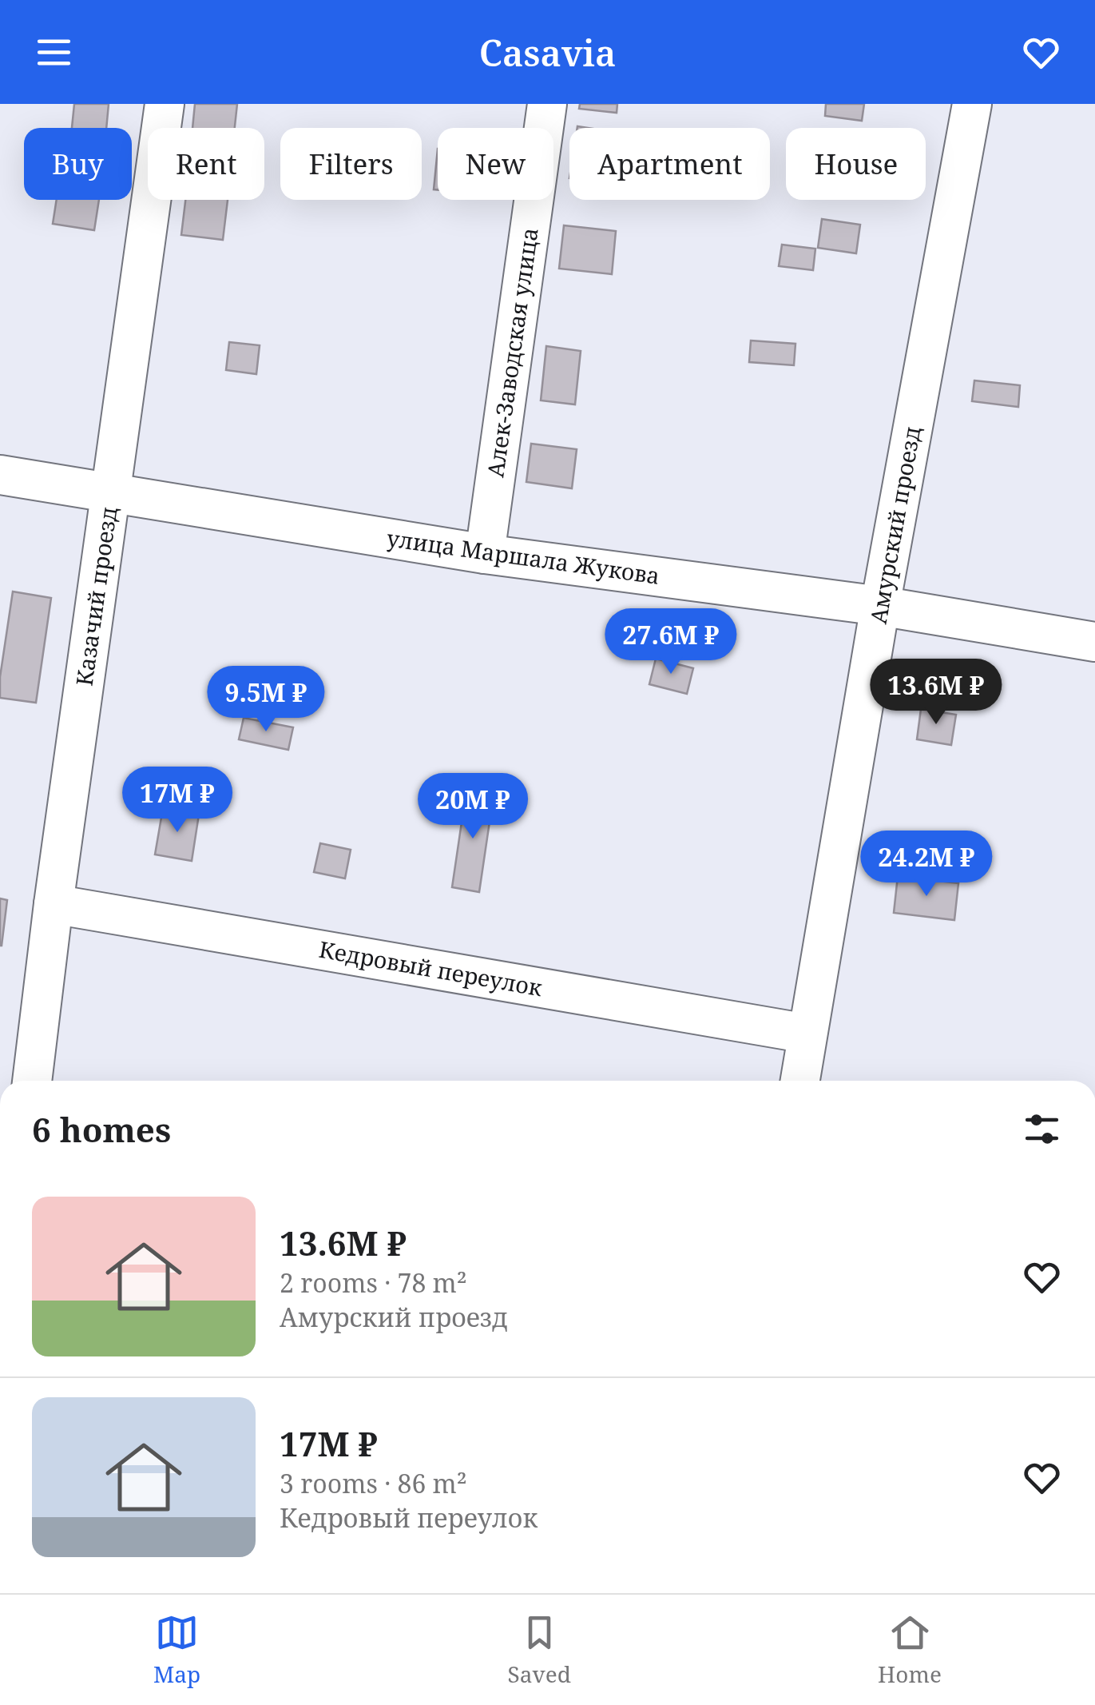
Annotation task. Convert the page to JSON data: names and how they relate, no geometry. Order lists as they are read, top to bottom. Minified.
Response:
{"streets":{"street":["Алек-Заводская улица","Амурский проезд","улица Маршала Жукова","Казачий проезд","Кедровый переулок"]},"crossings":[["Алек-Заводская улица","улица Маршала Жукова"],["Амурский проезд","улица Маршала Жукова"],["Амурский проезд","Кедровый переулок"],["улица Маршала Жукова","Казачий проезд"],["Казачий проезд","Кедровый переулок"]],"page":{"header":"Casavia","chip":["Buy","Rent","Filters","New","Apartment","House"],"price":["27.6M ₽","13.6M ₽","9.5M ₽","17M ₽","20M ₽","24.2M ₽"],"heading":"6 homes","list":[{"name":"13.6M ₽","note":"2 rooms · 78 m² · Амурский проезд"},{"name":"17M ₽","note":"3 rooms · 86 m² · Кедровый переулок"}],"tabs":["Map","Saved","Home"]}}
